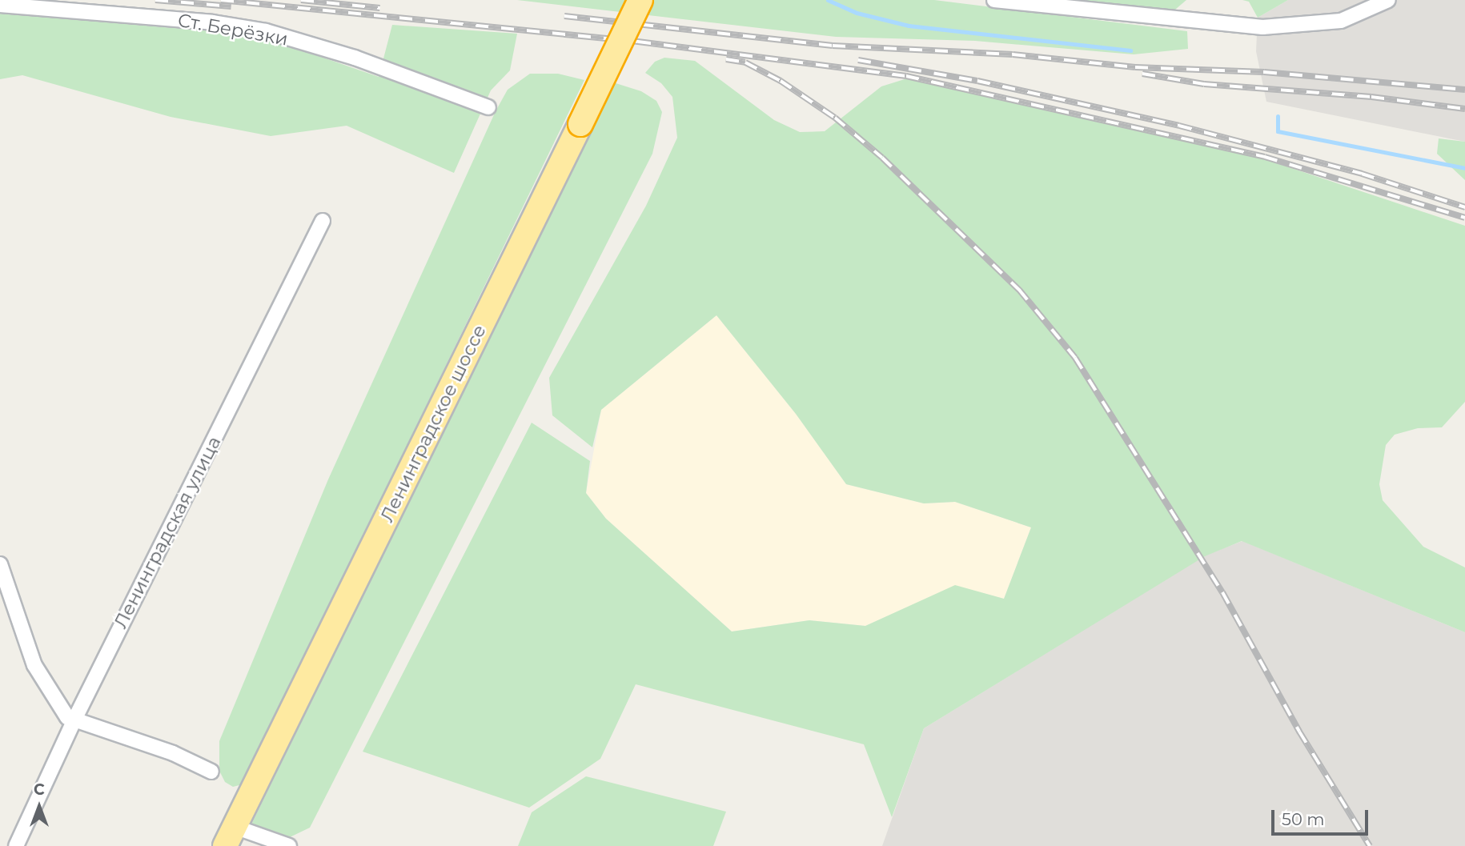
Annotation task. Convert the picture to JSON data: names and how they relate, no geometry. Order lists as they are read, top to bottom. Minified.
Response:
{"streets":{"highway":["Ленинградское шоссе"],"street":["Ст. Берёзки","Ленинградская улица"]},"scale_bar":"50 m","north":"top"}
